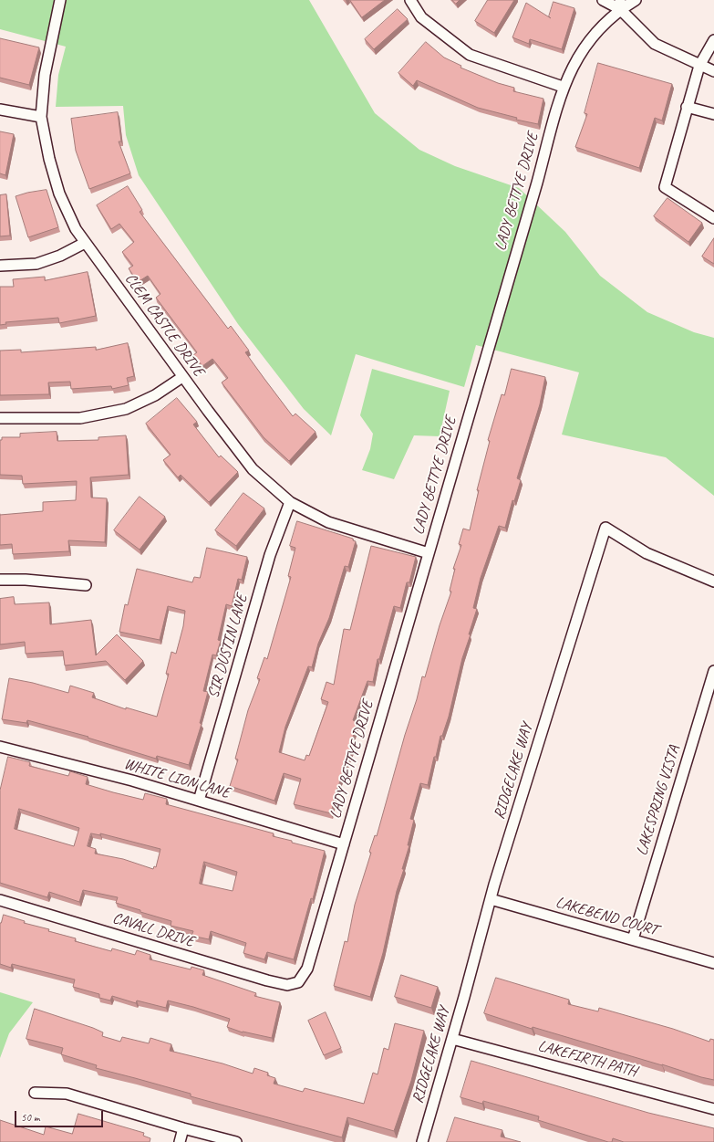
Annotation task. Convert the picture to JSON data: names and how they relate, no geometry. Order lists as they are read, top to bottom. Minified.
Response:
{"streets":{"street":["LADY BETTYE DRIVE","CLEM CASTLE DRIVE","SIR DUSTIN LANE","RIDGELAKE WAY","WHITE LION LANE","LAKESPRING VISTA","LAKEBEND COURT","CAVALL DRIVE","LAKEFIRTH PATH"]},"crossings":[["LADY BETTYE DRIVE","CLEM CASTLE DRIVE"],["LADY BETTYE DRIVE","WHITE LION LANE"],["LADY BETTYE DRIVE","CAVALL DRIVE"],["CLEM CASTLE DRIVE","SIR DUSTIN LANE"],["SIR DUSTIN LANE","WHITE LION LANE"],["RIDGELAKE WAY","LAKEBEND COURT"],["RIDGELAKE WAY","LAKEFIRTH PATH"],["LAKESPRING VISTA","LAKEBEND COURT"]],"scale_bar":"50 m"}
